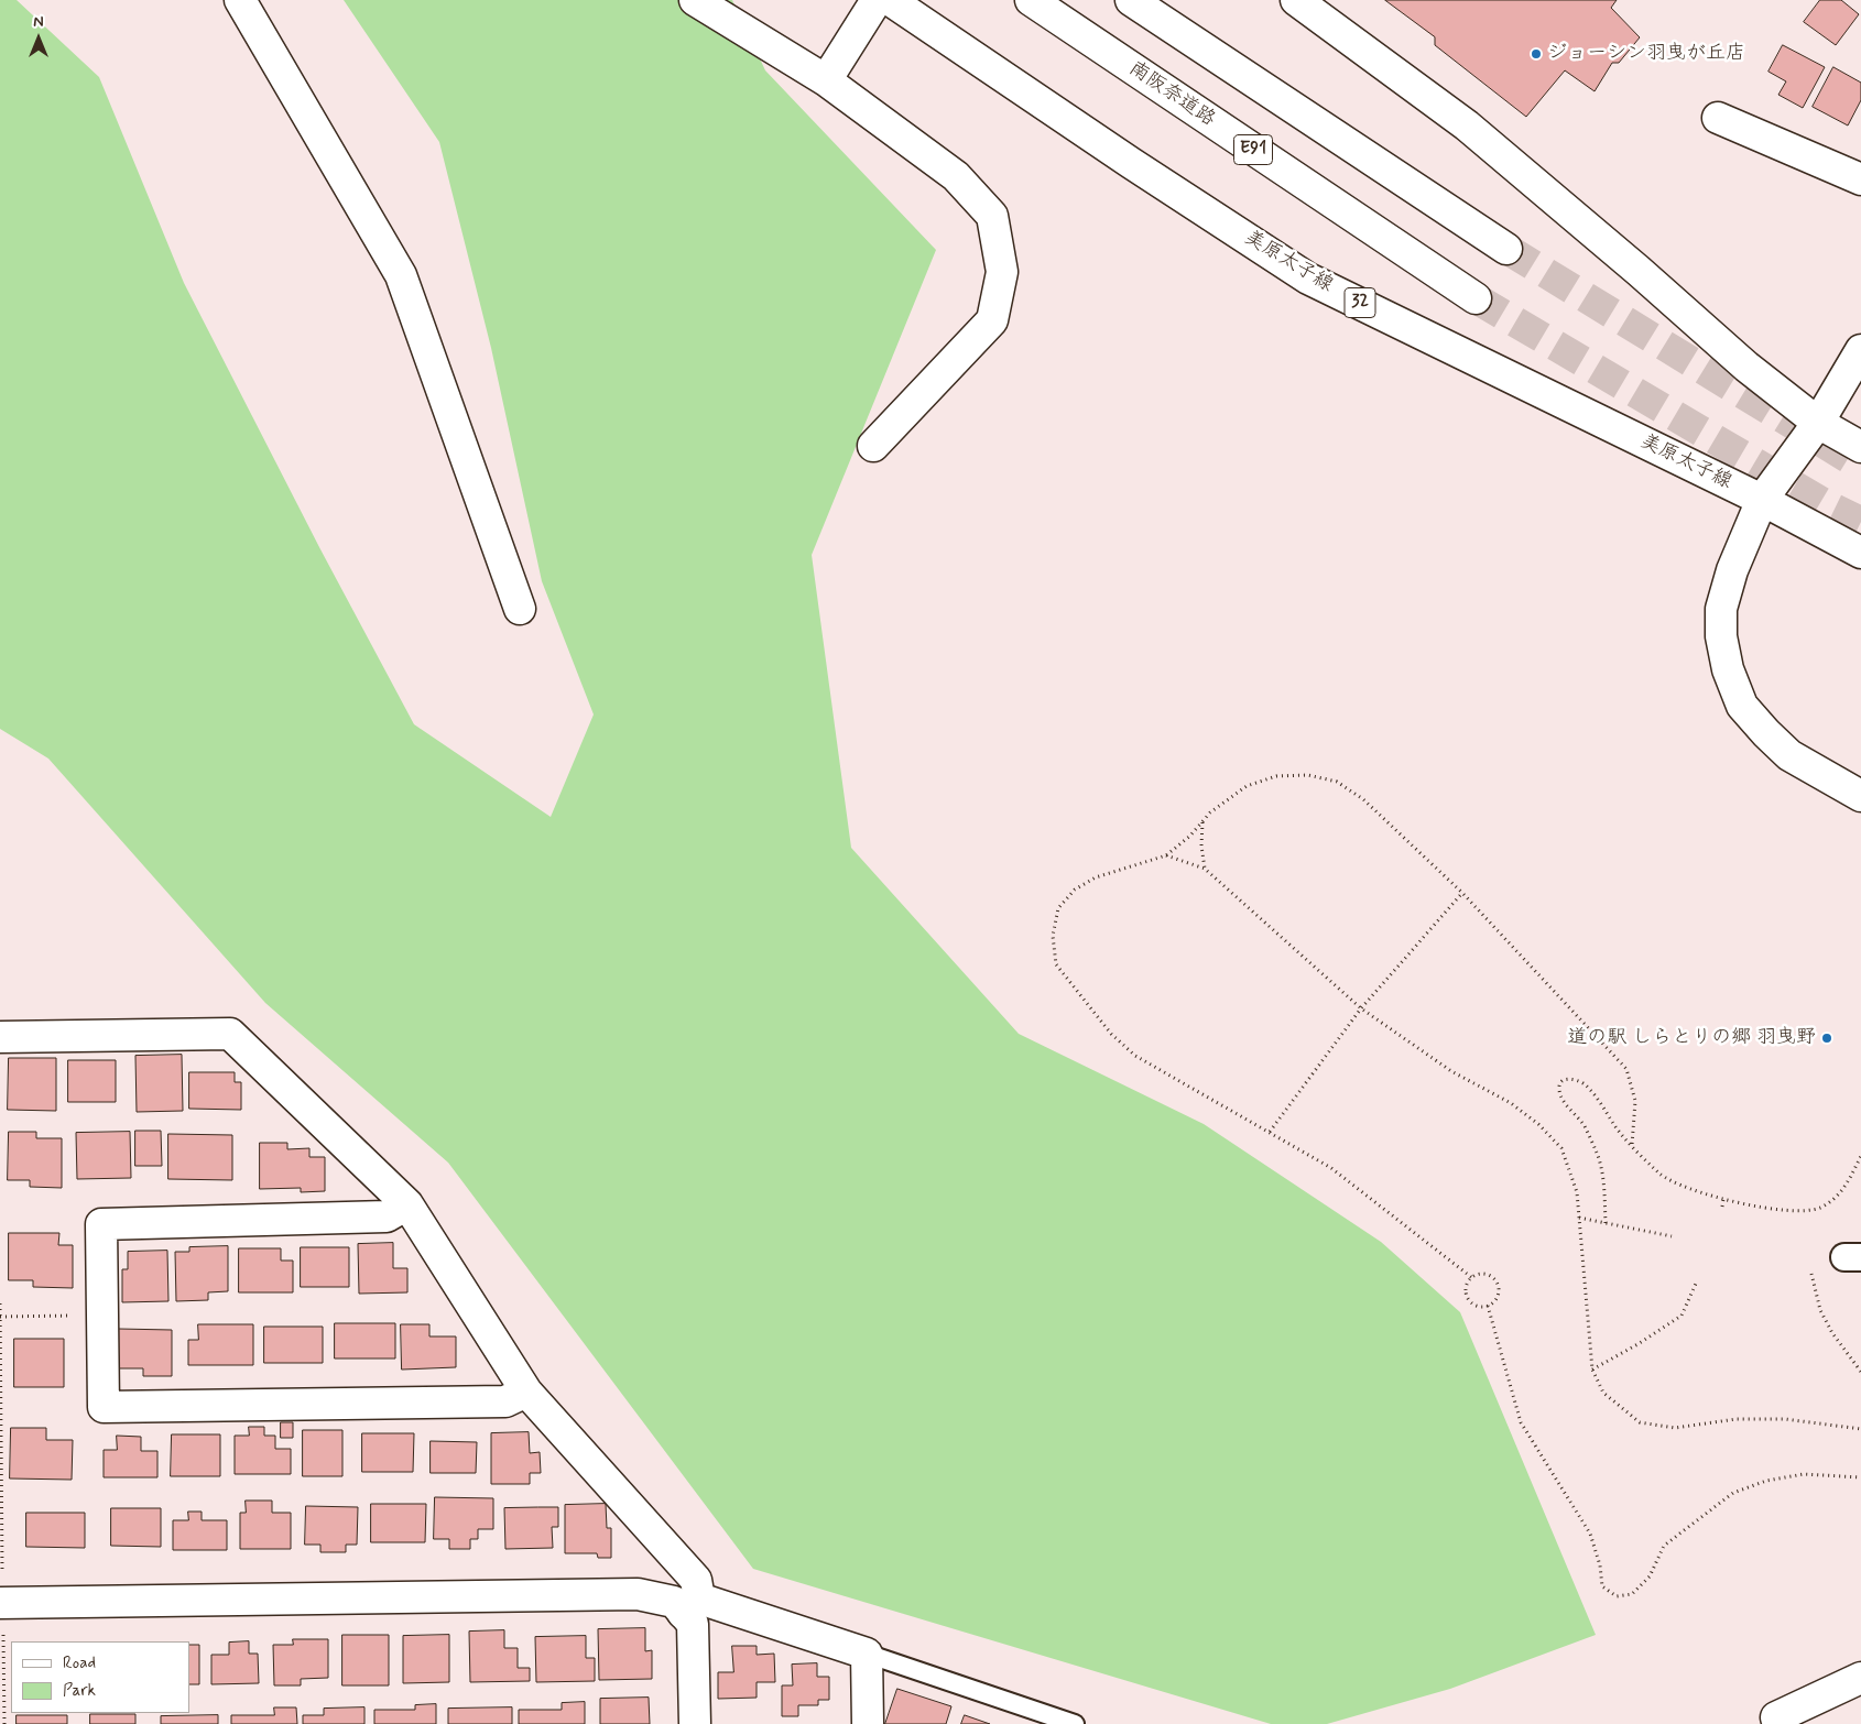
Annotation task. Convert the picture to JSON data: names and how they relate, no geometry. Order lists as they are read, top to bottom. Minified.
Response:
{"streets":{"main road":["南阪奈道路","E91","美原太子線","32"]},"places":["ジョーシン羽曳が丘店","道の駅 しらとりの郷 羽曳野"],"legend":["Road","Park"],"north":"top"}
